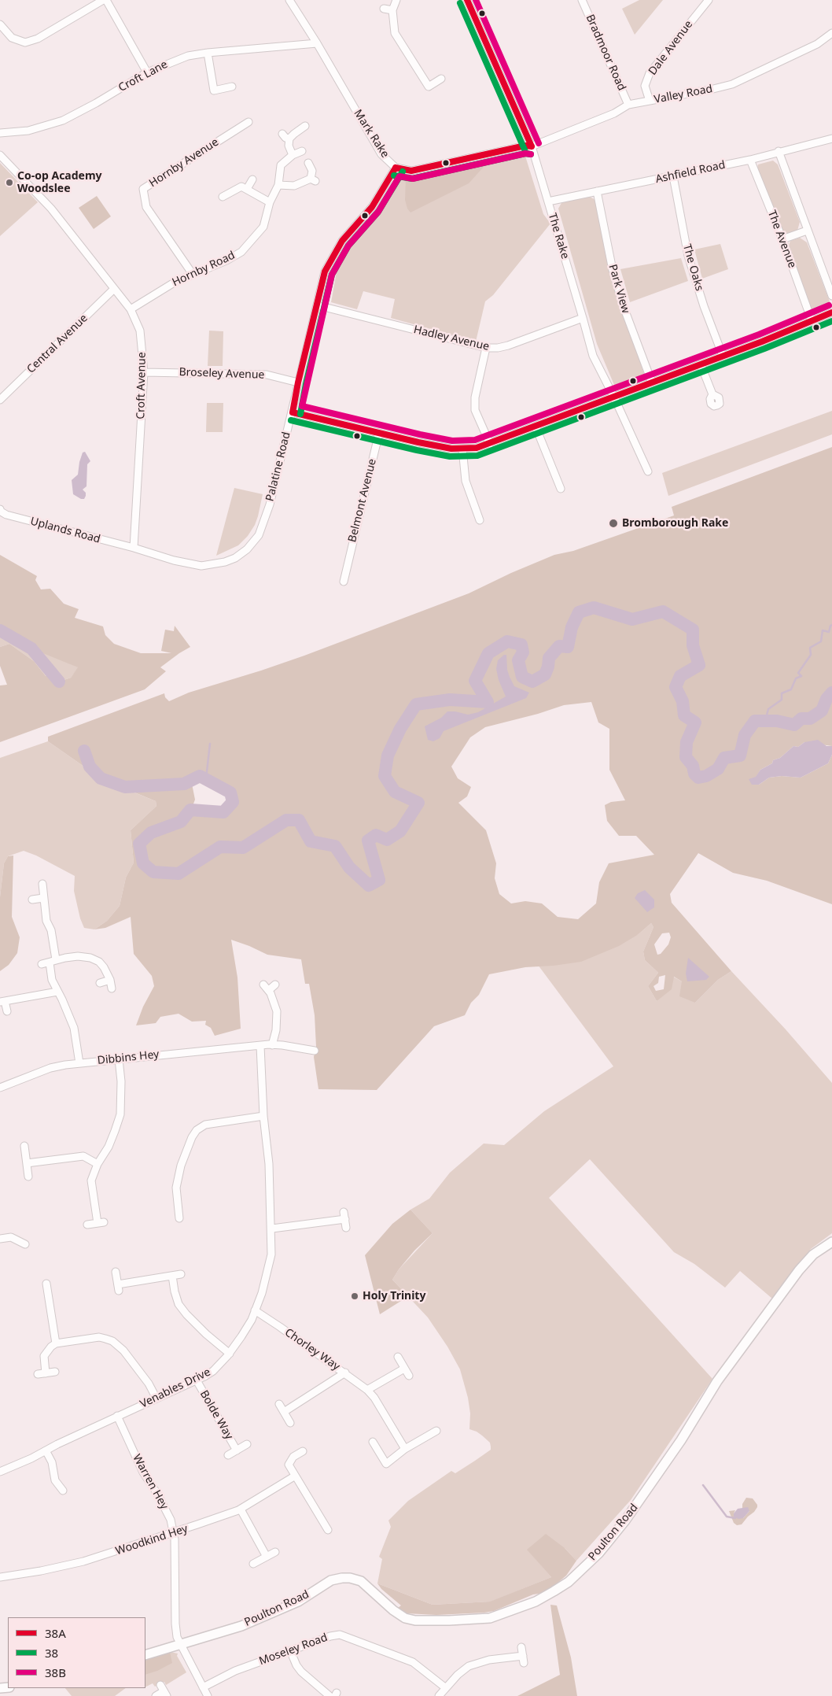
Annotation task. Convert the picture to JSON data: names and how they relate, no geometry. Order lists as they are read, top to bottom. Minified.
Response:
{"streets":{"street":["Dale Avenue","Bradmoor Road","Croft Lane","Valley Road","Mark Rake","Hornby Avenue","Ashfield Road","The Rake","The Avenue","The Oaks","Hornby Road","Park View","Hadley Avenue","Central Avenue","Broseley Avenue","Croft Avenue","Palatine Road","Belmont Avenue","Uplands Road","Dibbins Hey","Chorley Way","Venables Drive","Bolde Way","Warren Hey","Poulton Road","Woodkind Hey","Moseley Road"]},"crossings":[["Dale Avenue","Valley Road"],["Bradmoor Road","Valley Road"],["Croft Lane","Mark Rake"],["Valley Road","Mark Rake"],["Valley Road","The Rake"],["Mark Rake","The Rake"],["Mark Rake","Palatine Road"],["Hornby Avenue","Hornby Road"],["Ashfield Road","The Rake"],["Ashfield Road","The Avenue"],["Ashfield Road","The Oaks"],["Ashfield Road","Park View"],["The Rake","Hadley Avenue"],["Hornby Road","Croft Avenue"],["Hadley Avenue","Palatine Road"],["Central Avenue","Croft Avenue"],["Broseley Avenue","Croft Avenue"],["Broseley Avenue","Palatine Road"],["Croft Avenue","Palatine Road"],["Croft Avenue","Uplands Road"],["Palatine Road","Uplands Road"],["Dibbins Hey","Venables Drive"],["Chorley Way","Venables Drive"],["Venables Drive","Bolde Way"],["Venables Drive","Warren Hey"],["Warren Hey","Poulton Road"],["Warren Hey","Woodkind Hey"],["Warren Hey","Moseley Road"]],"places":["Co-op Academy Woodslee","Bromborough Rake","Holy Trinity"],"lines":["transit line 38A","transit line 38B","transit line 38"],"legend":["38A","38","38B"]}
